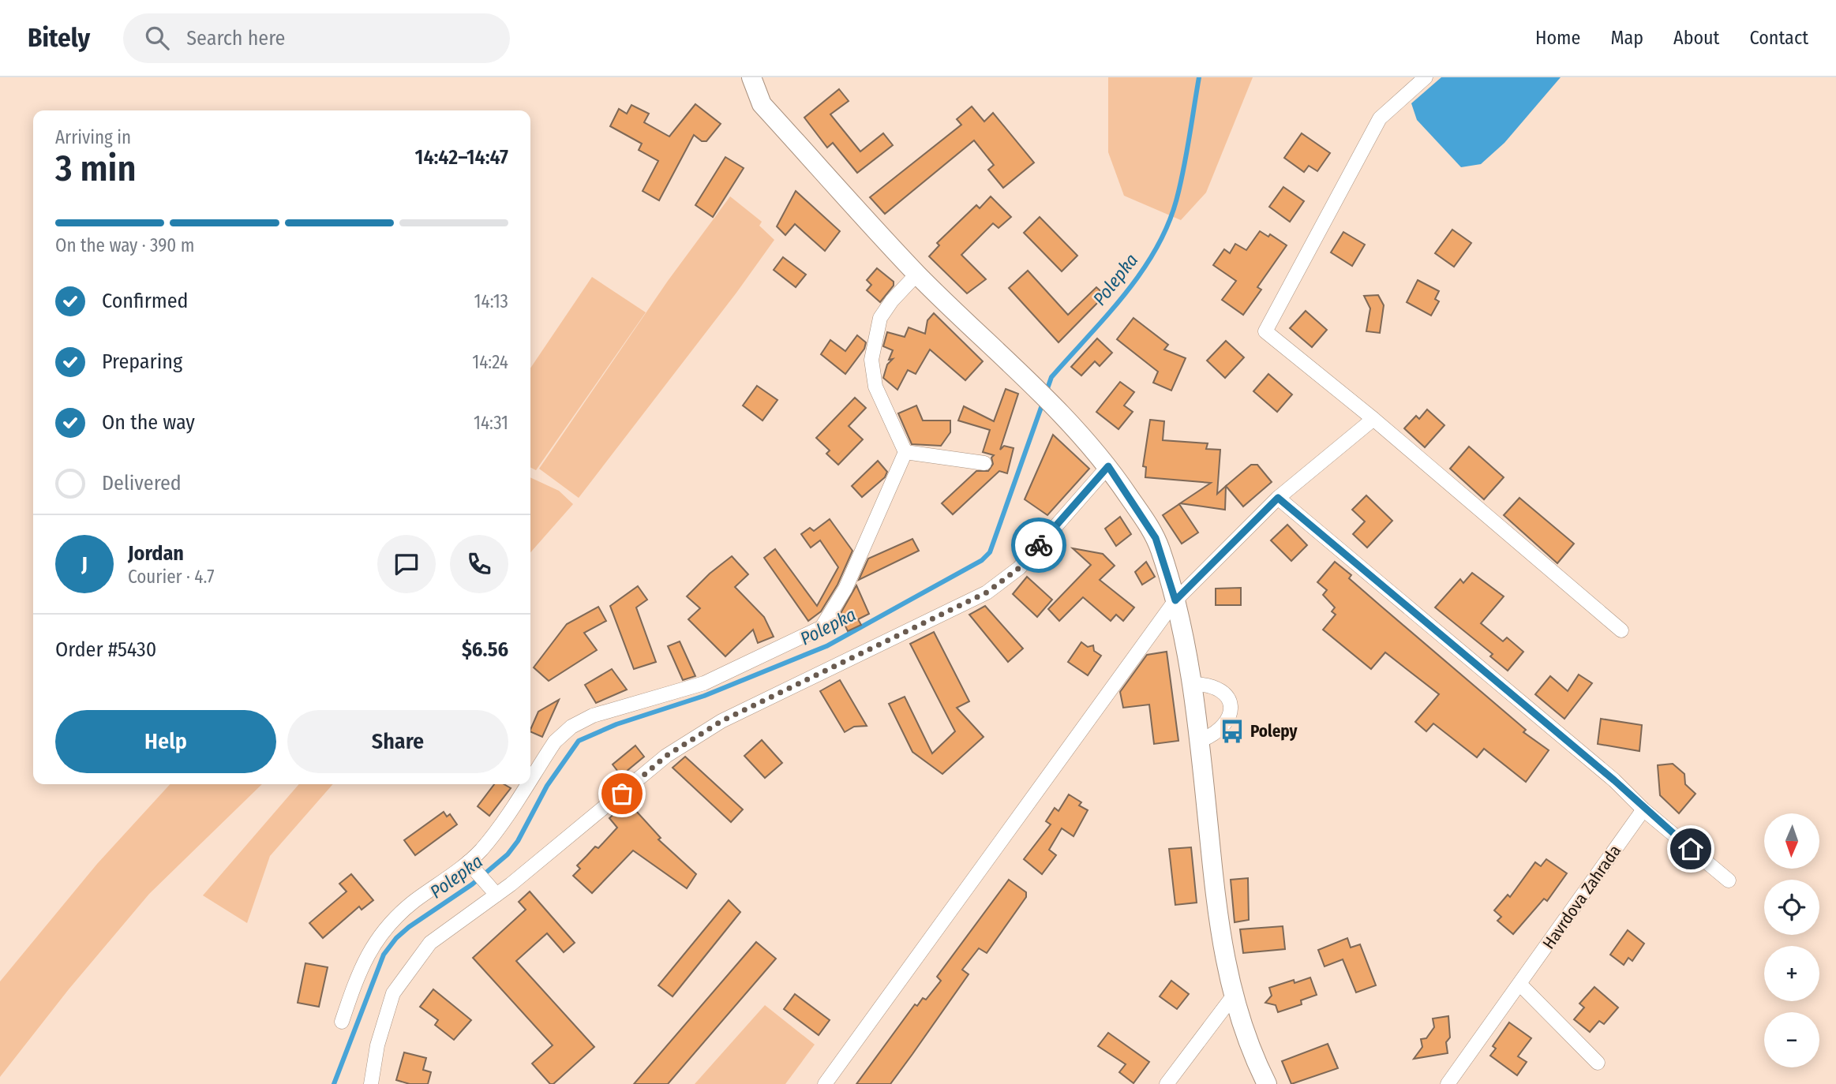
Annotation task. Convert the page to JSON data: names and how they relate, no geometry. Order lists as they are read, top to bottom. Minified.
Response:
{"streets":{"street":["Havrdova Zahrada"]},"water":["Polepka"],"places":{"bus stop":["Polepy"]},"north":"bottom","page":{"header":"Bitely","search":"Search here","nav":["Home","Map","About","Contact"],"heading":["3 min","Arriving in","14:42–14:47"],"panel":["Jordan","Courier · 4.7","Order #5430","$6.56"],"bar":"On the way · 390 m","list":[["Confirmed","14:13"],["Preparing","14:24"],["On the way","14:31"],"Delivered"],"round":"J","buttons":["Help","Share"],"map_buttons":["+","−"]}}
